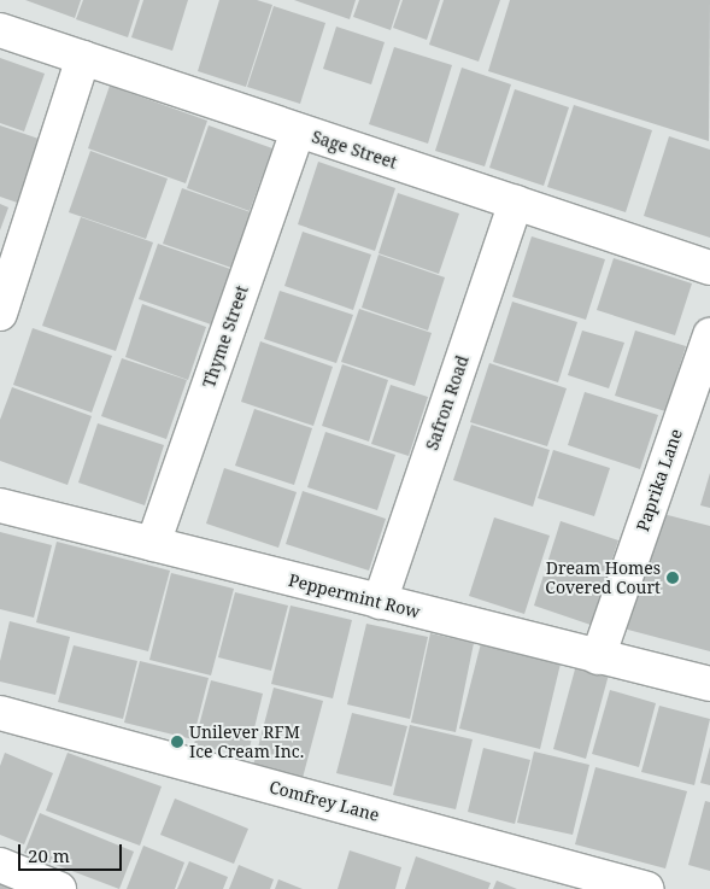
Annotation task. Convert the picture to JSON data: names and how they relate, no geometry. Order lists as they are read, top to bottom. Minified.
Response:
{"streets":{"street":["Sage Street","Thyme Street","Safron Road","Paprika Lane","Peppermint Row","Comfrey Lane"]},"crossings":[["Sage Street","Thyme Street"],["Sage Street","Safron Road"],["Thyme Street","Peppermint Row"],["Safron Road","Peppermint Row"],["Paprika Lane","Peppermint Row"]],"places":["Dream Homes Covered Court","Unilever RFM Ice Cream Inc."],"scale_bar":"20 m"}
